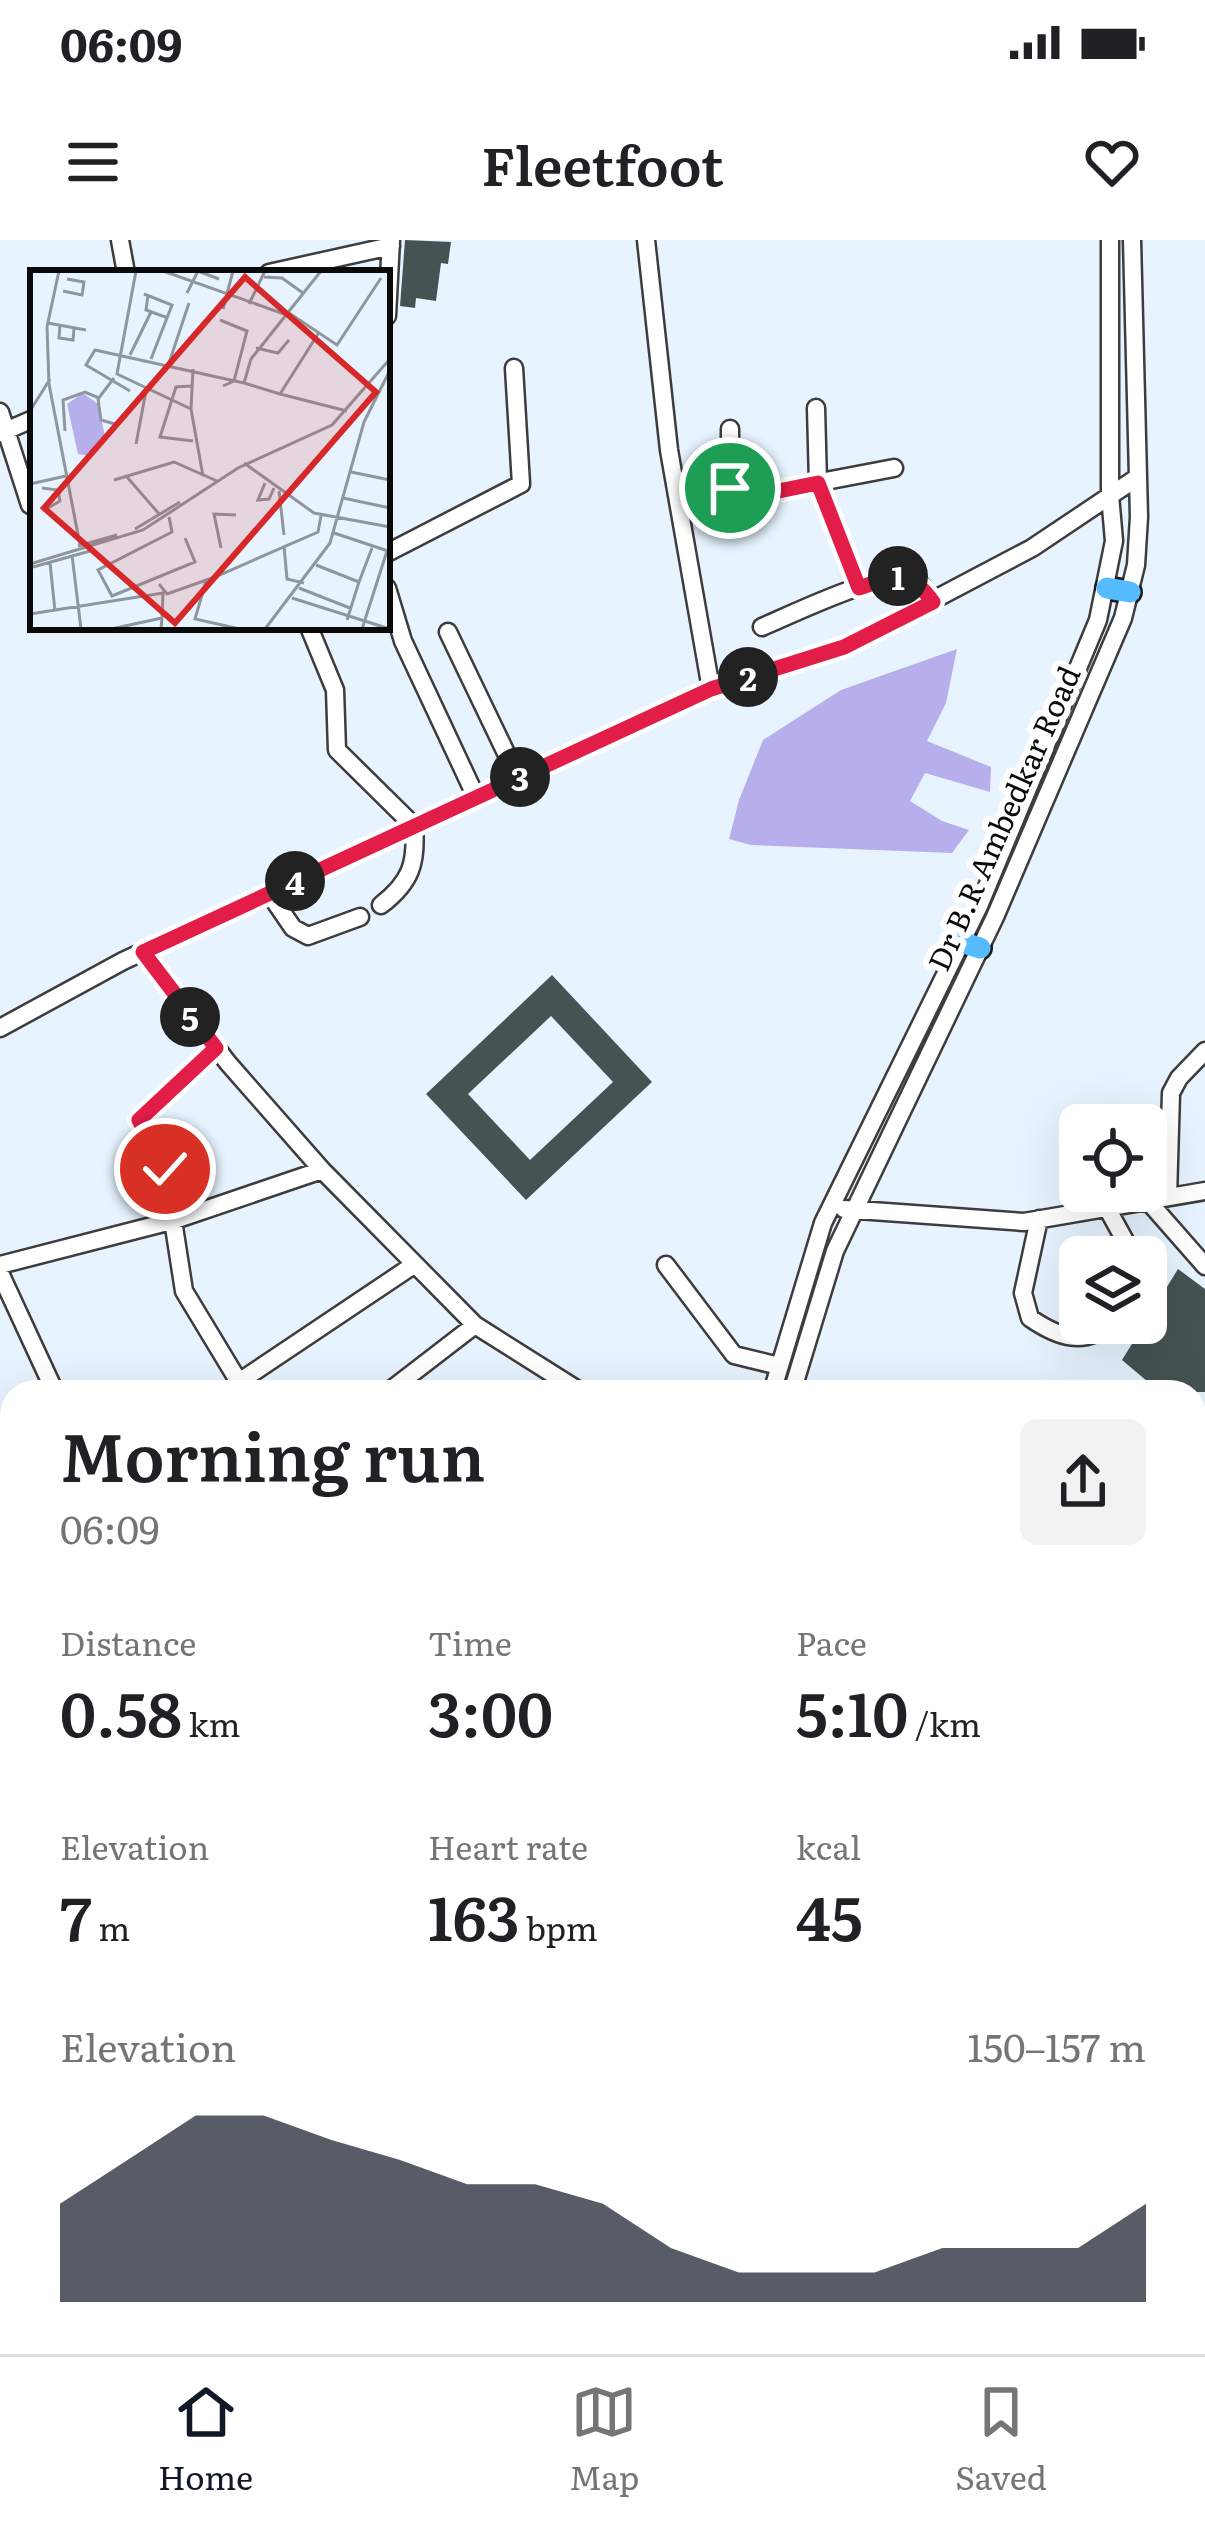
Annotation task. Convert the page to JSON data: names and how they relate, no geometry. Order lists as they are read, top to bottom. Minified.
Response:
{"streets":{"street":["Dr B.R Ambedkar Road"]},"page":{"status":"06:09","header":"Fleetfoot","pins":["1","2","3","4","5"],"heading":["Morning run","06:09"],"stats":[["Distance","0.58 km"],["Time","3:00"],["Pace","5:10 /km"],["Elevation","7 m"],["Heart rate","163 bpm"],["kcal","45"]],"chart":["Elevation","150–157 m"],"tabs":["Home","Map","Saved"]}}
